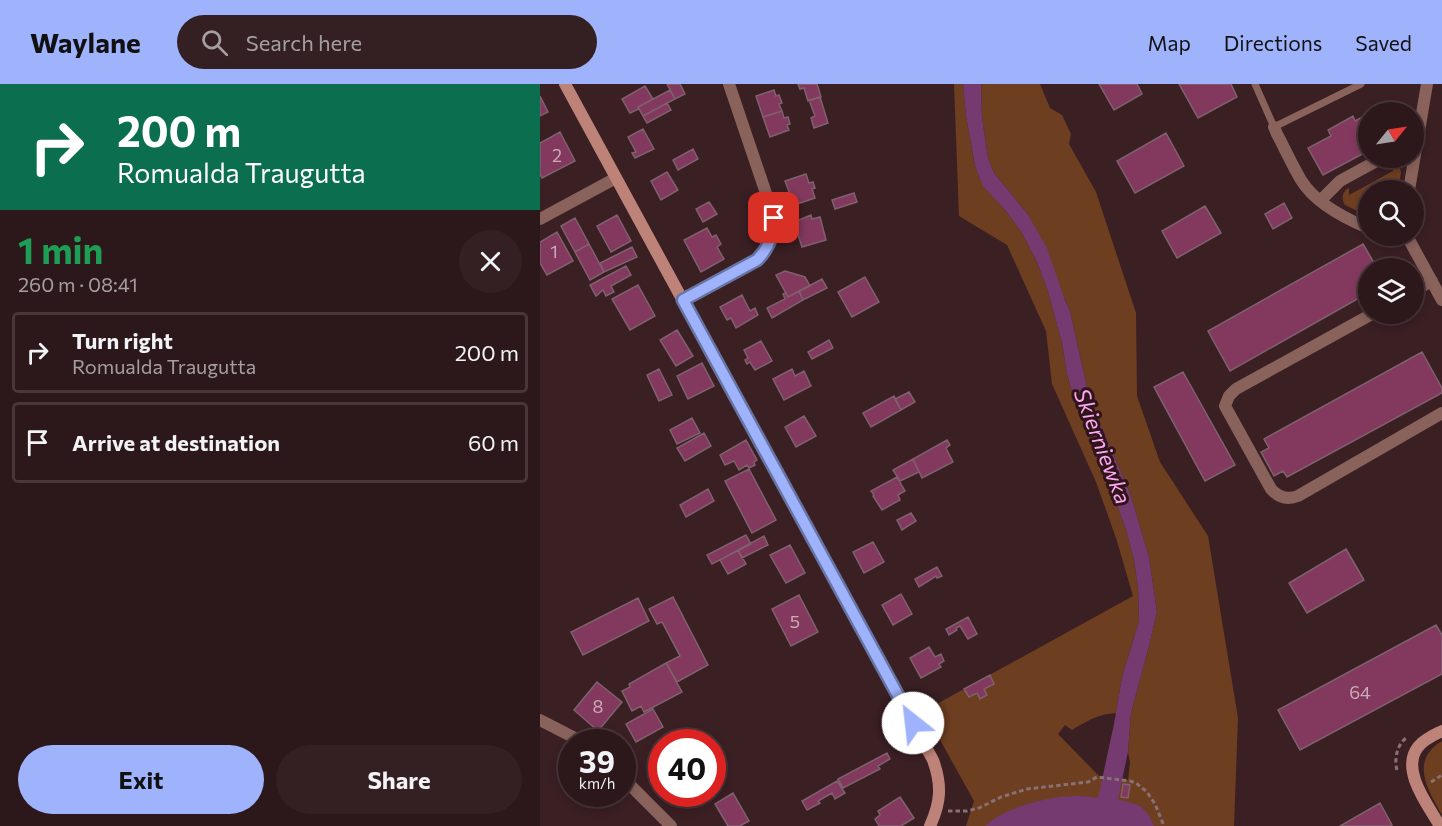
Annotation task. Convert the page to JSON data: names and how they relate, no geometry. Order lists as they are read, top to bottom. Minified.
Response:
{"water":["Skierniewka"],"house_numbers":["2","1","5","64","8"],"north":"top right","page":{"header":"Waylane","search":"Search here","nav":["Map","Directions","Saved"],"turn":["200 m","Romualda Traugutta"],"heading":["1 min","260 m · 08:41"],"list":[{"name":"Turn right","note":"Romualda Traugutta","value":"200 m"},{"name":"Arrive at destination","value":"60 m"}],"speed":"39 km/h","limit":"40","buttons":["Exit","Share"]}}
